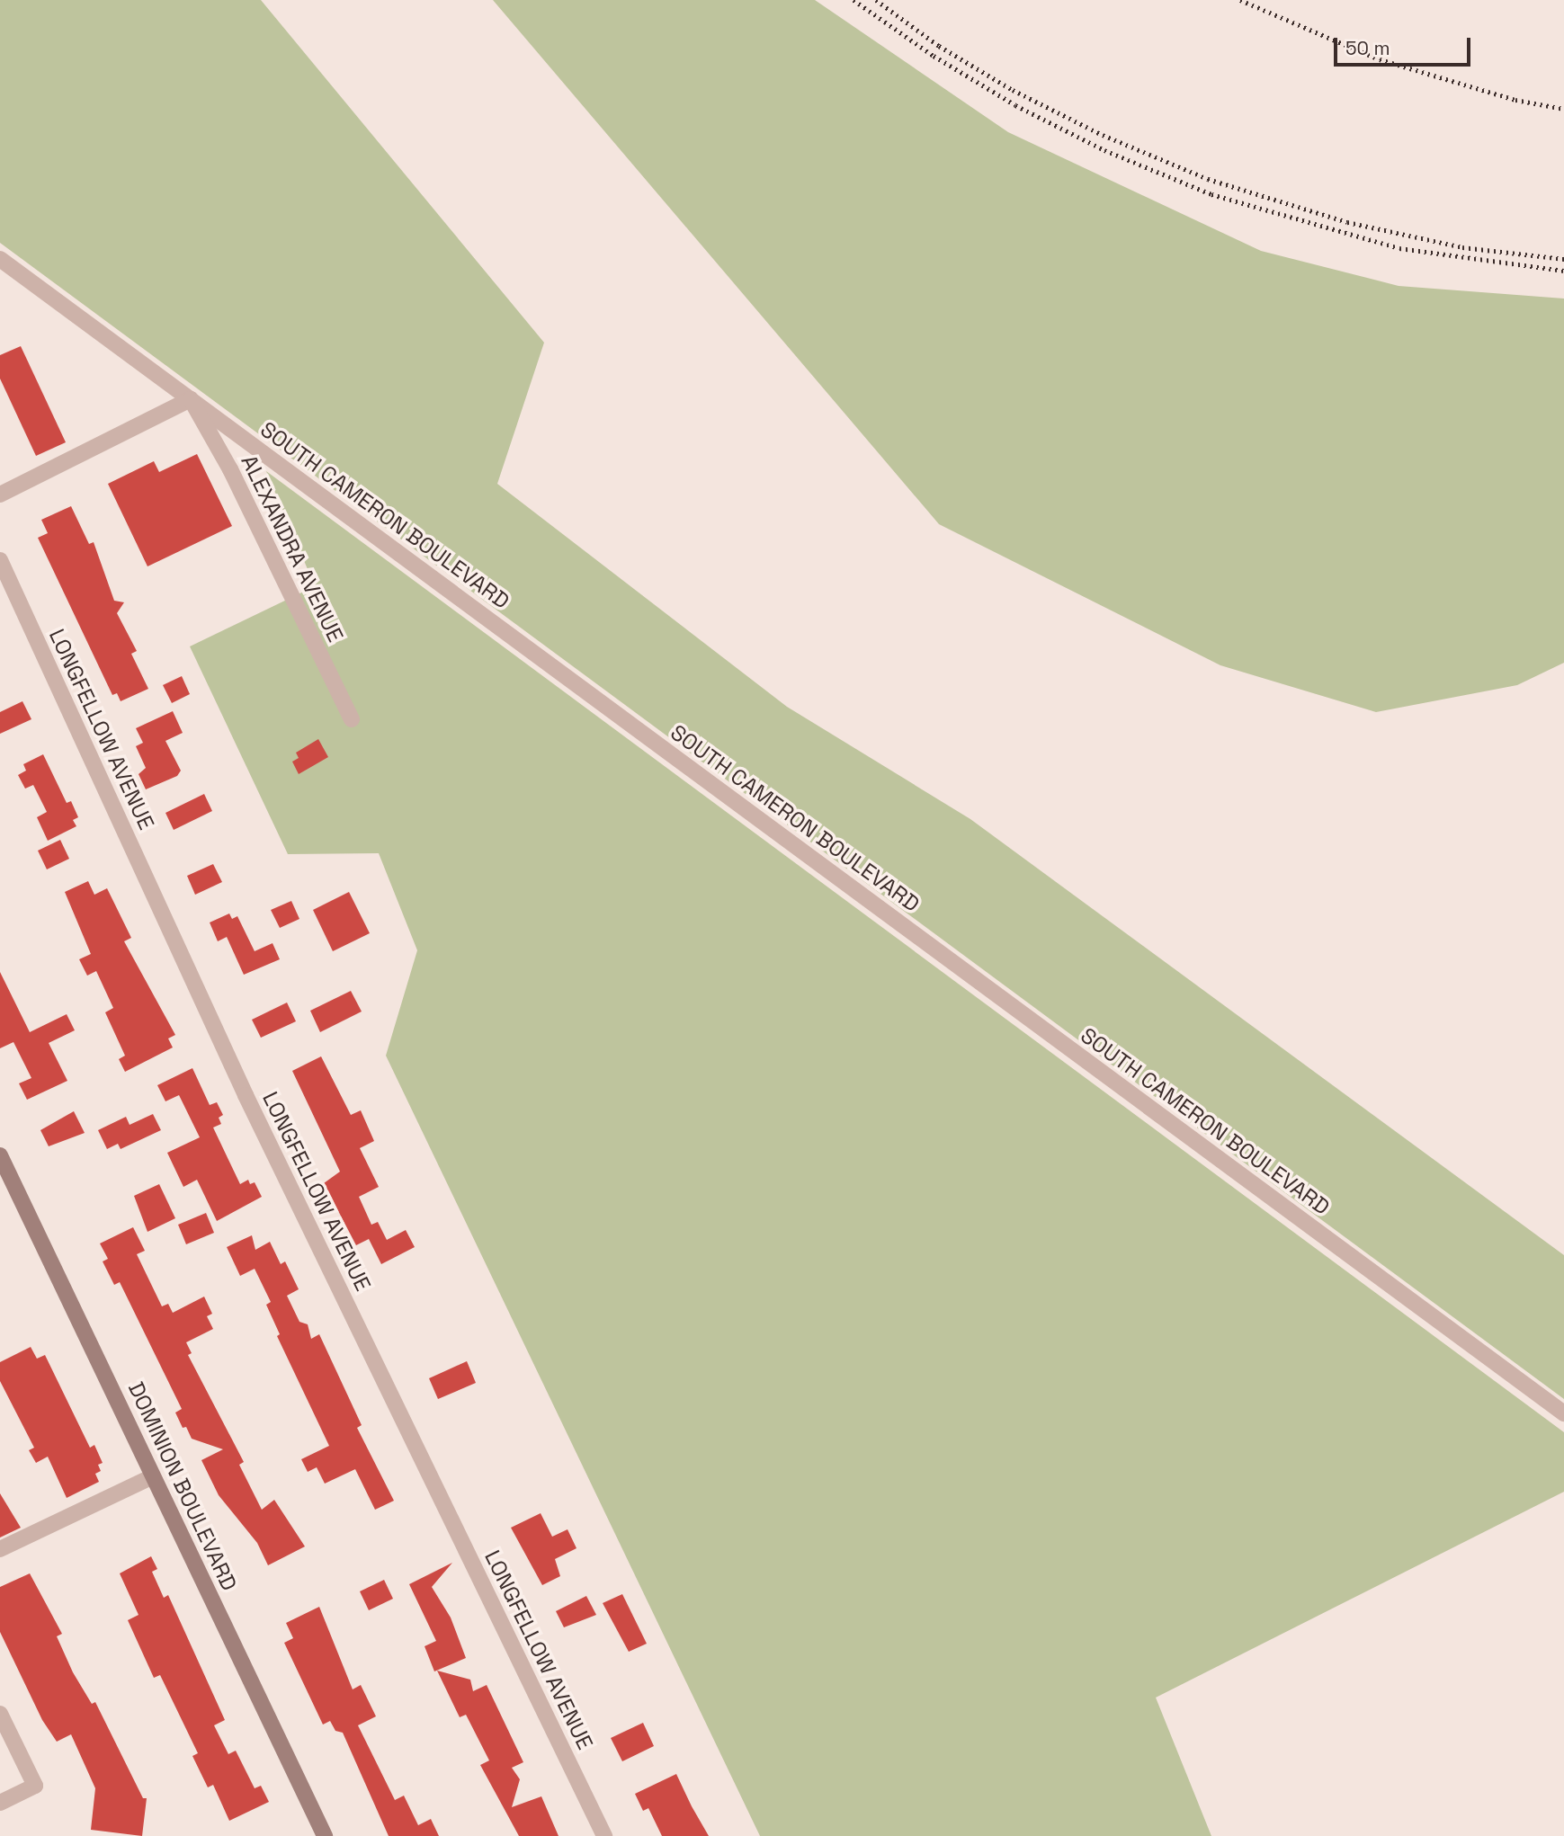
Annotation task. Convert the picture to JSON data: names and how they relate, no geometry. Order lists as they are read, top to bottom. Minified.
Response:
{"streets":{"street":["SOUTH CAMERON BOULEVARD","ALEXANDRA AVENUE","LONGFELLOW AVENUE","DOMINION BOULEVARD"]},"crossings":[["SOUTH CAMERON BOULEVARD","ALEXANDRA AVENUE"]],"scale_bar":"50 m"}
